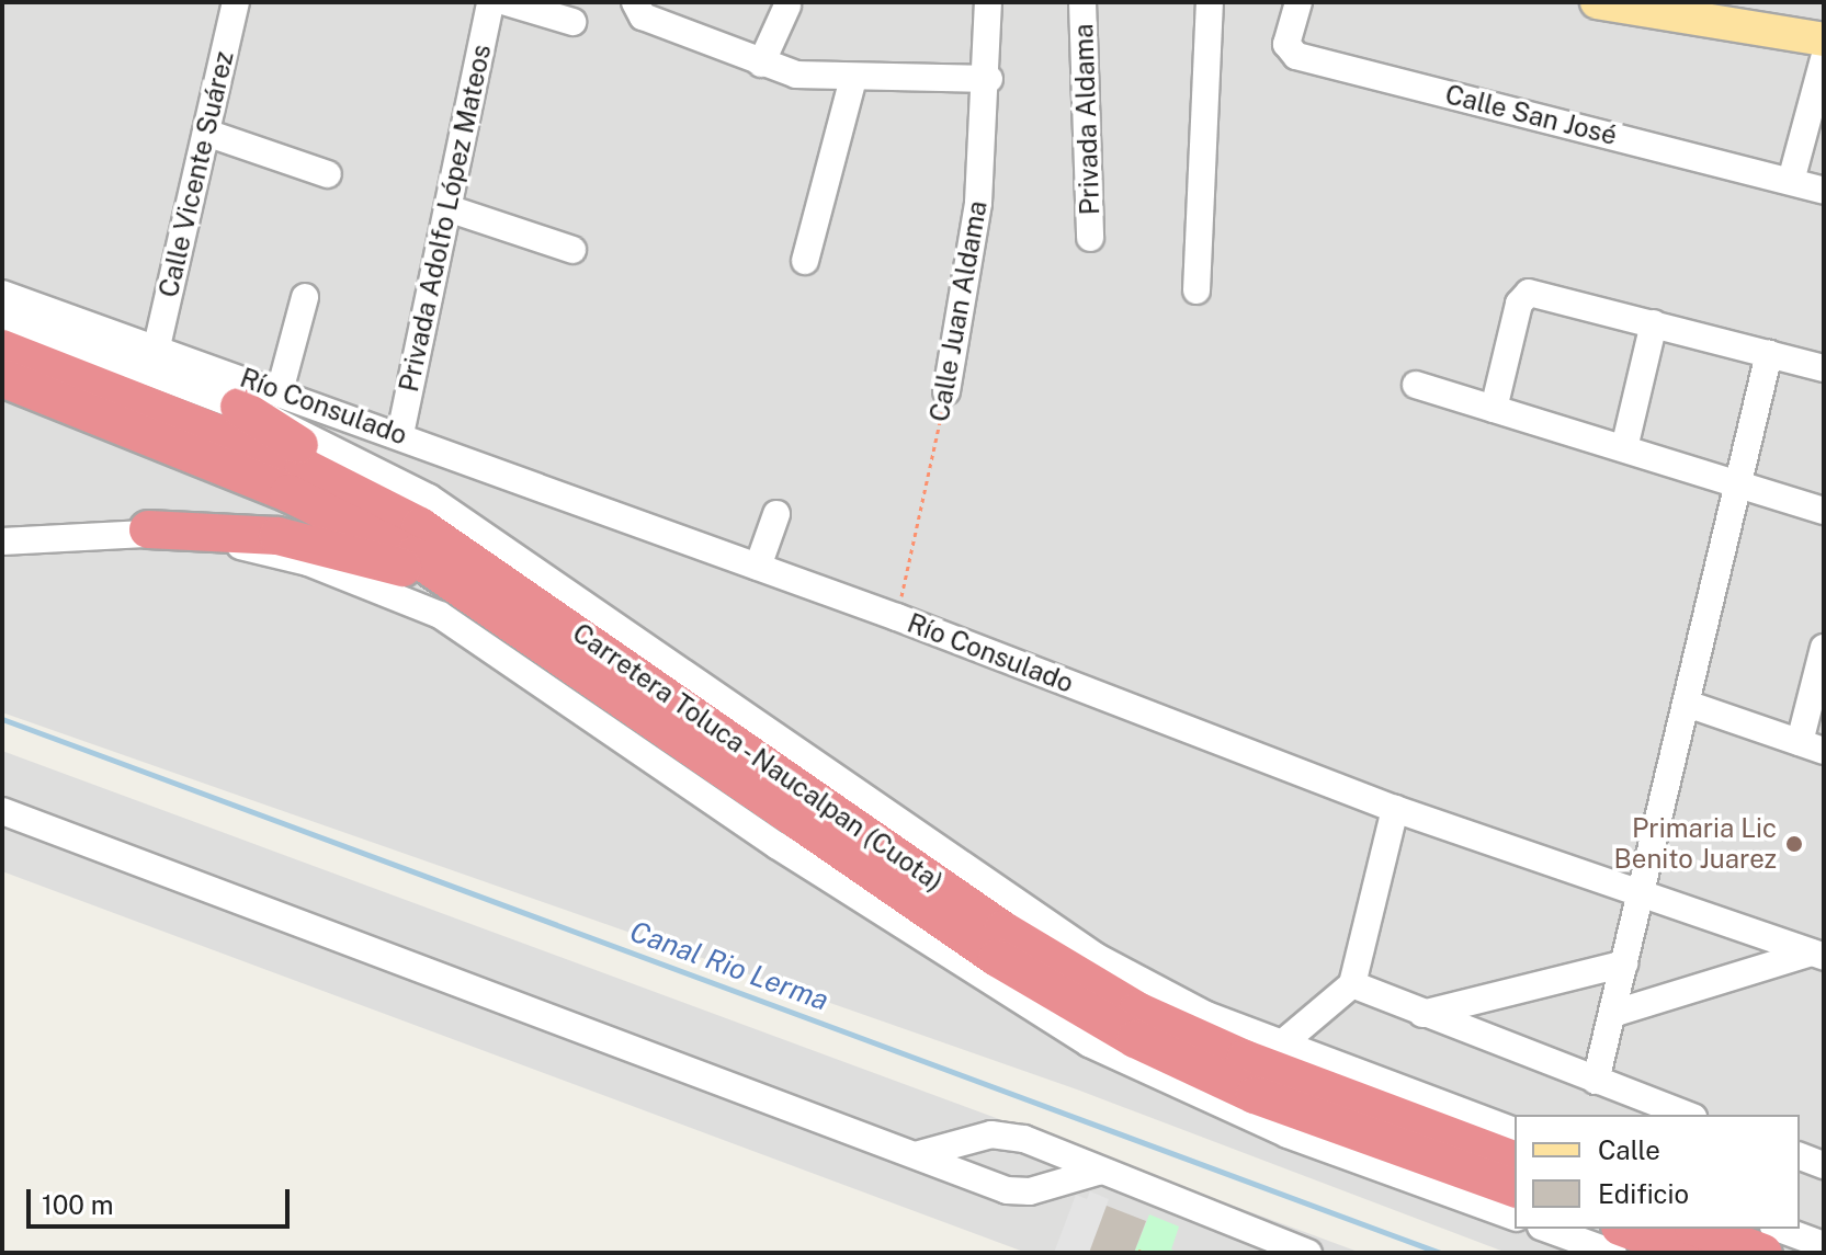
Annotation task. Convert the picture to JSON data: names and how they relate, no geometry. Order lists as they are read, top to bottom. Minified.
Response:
{"streets":{"highway":["Carretera Toluca - Naucalpan (Cuota)"],"street":["Calle San José","Privada Aldama","Calle Vicente Suárez","Privada Adolfo López Mateos","Calle Juan Aldama","Río Consulado"]},"crossings":[["Calle Vicente Suárez","Río Consulado"],["Privada Adolfo López Mateos","Río Consulado"],["Calle Juan Aldama","Río Consulado"]],"water":["Canal Rio Lerma"],"places":["Primaria Lic Benito Juarez"],"legend":["Calle","Edificio"],"scale_bar":"100 m"}
